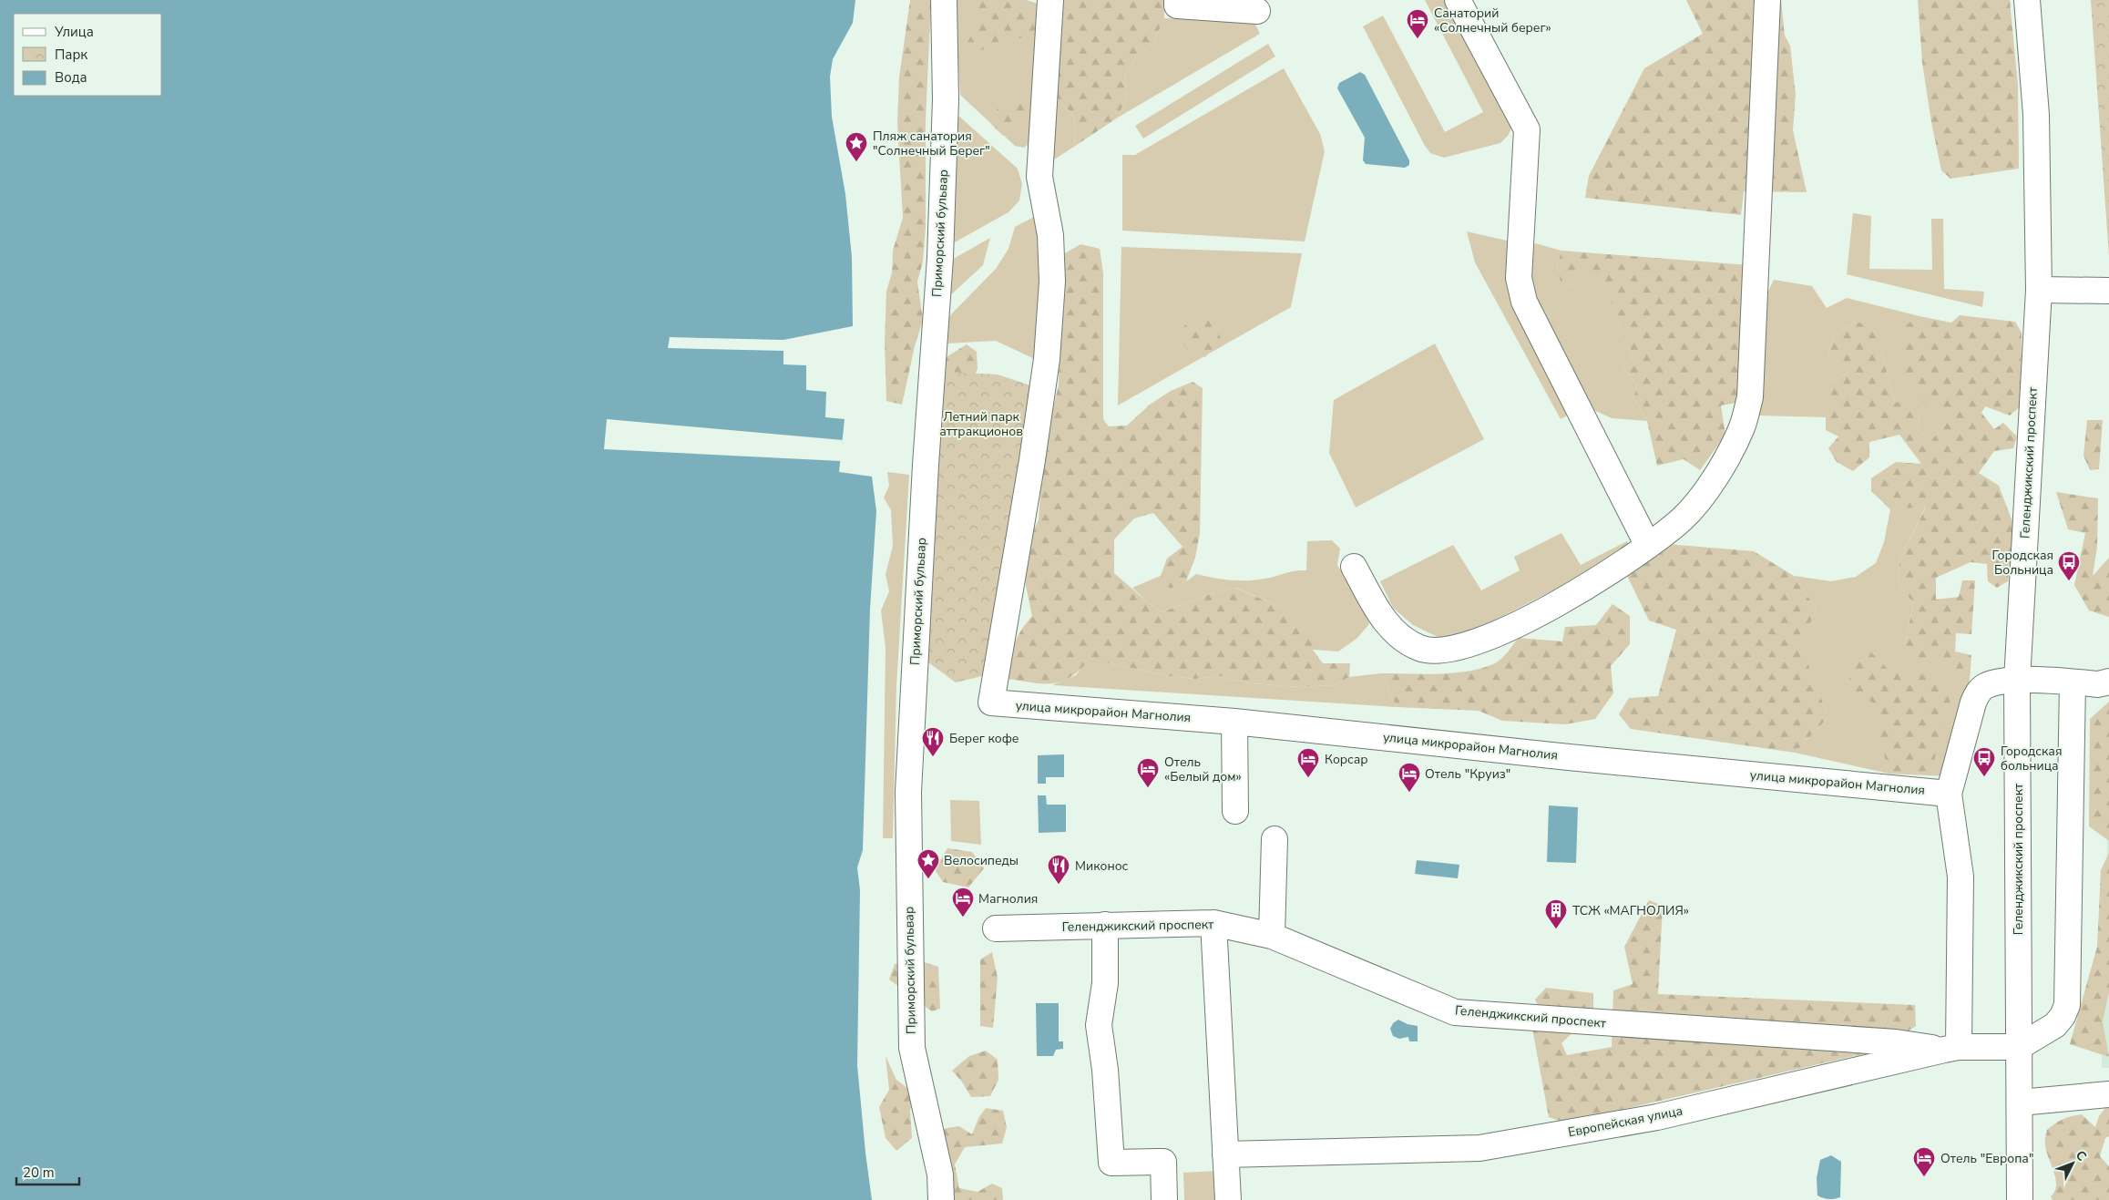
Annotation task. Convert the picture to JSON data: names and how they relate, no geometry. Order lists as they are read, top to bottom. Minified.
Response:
{"streets":{"street":["Приморский бульвар","Геленджикский проспект","улица микрорайон Магнолия","Европейская улица"]},"crossings":[["Геленджикский проспект","Европейская улица"]],"parks":["Летний парк аттракционов"],"places":{"hotel":["Санаторий «Солнечный берег»","Корсар","Отель «Белый дом»","Отель \"Круиз\"","Магнолия","Отель \"Европа\""],"place":["Пляж санатория \"Солнечный Берег\"","Велосипеды"],"bus stop":["Городская Больница","Городская больница"],"restaurant":["Берег кофе","Миконос"],"building":["ТСЖ «МАГНОЛИЯ»"]},"legend":["Улица","Парк","Вода"],"scale_bar":"20 m","north":"top right"}
